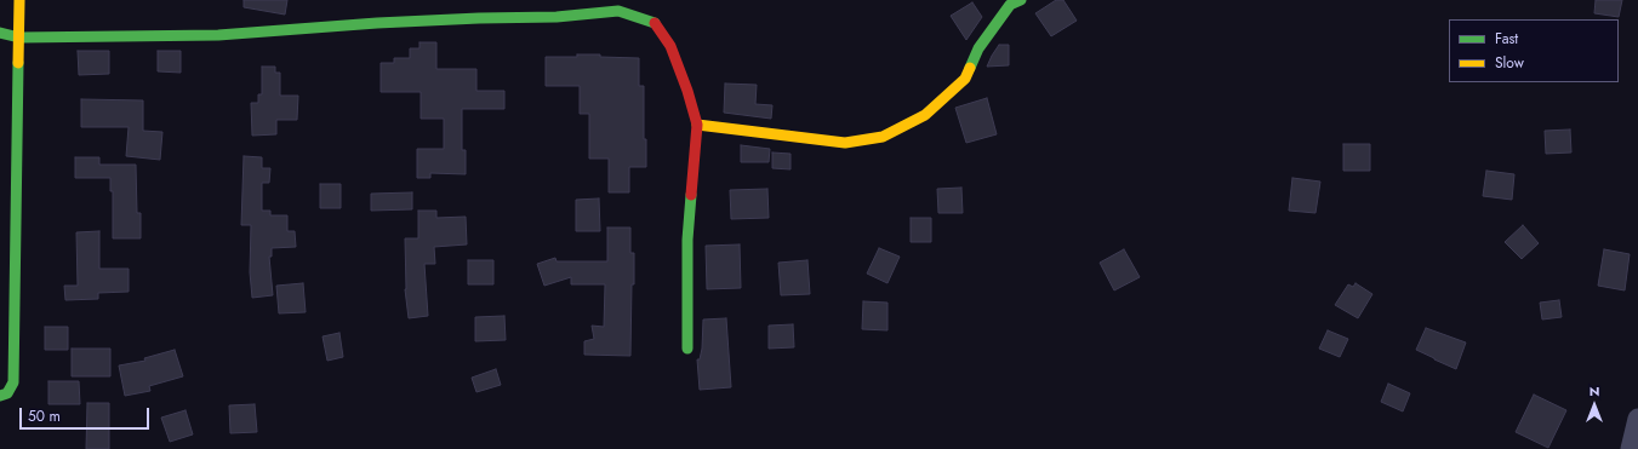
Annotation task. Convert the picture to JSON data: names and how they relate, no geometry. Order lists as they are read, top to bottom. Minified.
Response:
{"legend":["Fast","Slow"],"scale_bar":"50 m","north":"top"}
